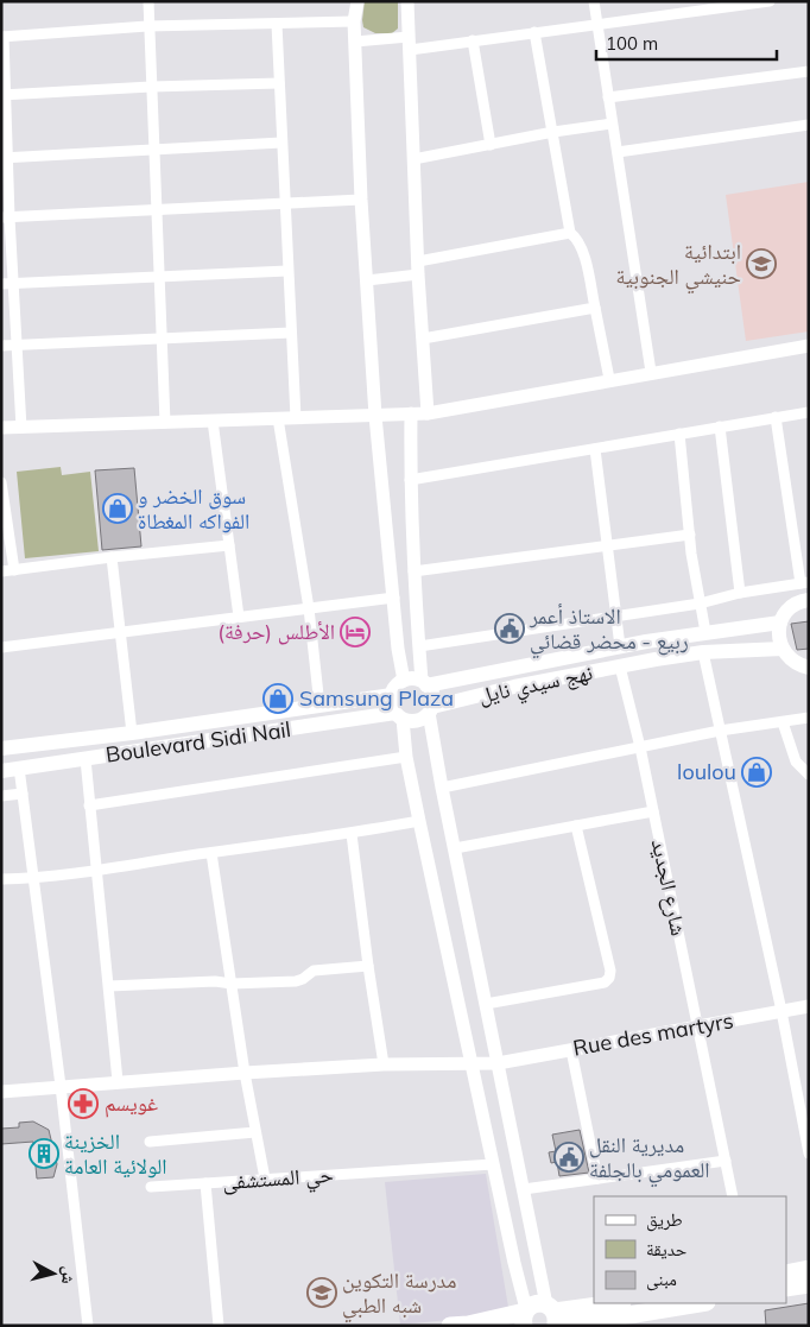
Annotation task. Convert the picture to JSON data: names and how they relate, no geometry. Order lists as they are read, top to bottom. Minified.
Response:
{"streets":{"main road":["نهج سيدي نايل","Boulevard Sidi Nail"],"street":["شارع الجديد","Rue des martyrs","حي المستشفى"]},"crossings":[["نهج سيدي نايل","Boulevard Sidi Nail"],["نهج سيدي نايل","شارع الجديد"],["شارع الجديد","Rue des martyrs"]],"places":{"school or university":["ابتدائية حنيشي الجنوبية","مدرسة التكوين شبه الطبي"],"shop":["سوق الخضر و الفواكه المغطاة","Samsung Plaza","loulou"],"public building":["الاستاذ أعمر ربيع - محضر قضائي","مديرية النقل العمومي بالجلفة"],"hotel":["الأطلس (حرفة)"],"pharmacy":["غويسم"],"building":["الخزينة الولائية العامة"]},"legend":["طريق","حديقة","مبنى"],"scale_bar":"100 m","north":"right"}
